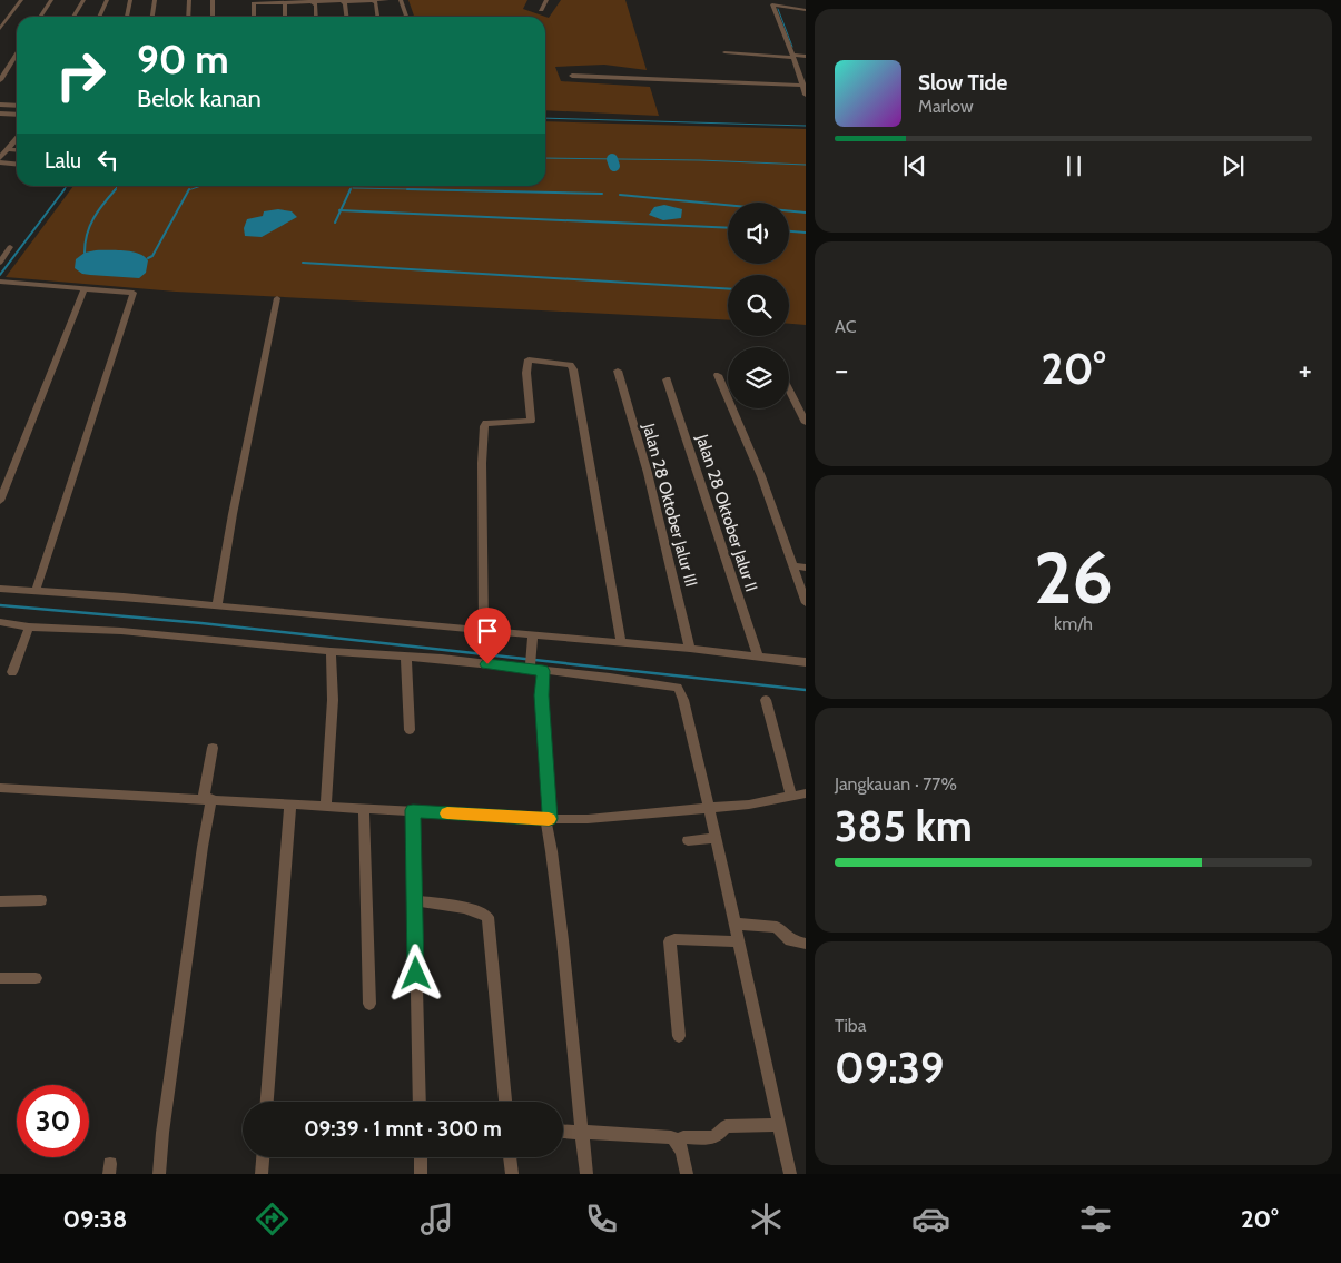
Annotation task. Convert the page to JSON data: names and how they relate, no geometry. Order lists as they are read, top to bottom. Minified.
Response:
{"streets":{"street":["Jalan 28 Oktober Jalur III","Jalan 28 Oktober Jalur II"]},"page":{"turn":["90 m","Belok kanan"],"song":["Slow Tide","Marlow"],"then":"Lalu","tile":["AC",["26","km/h"],["Jangkauan · 77%","385 km"],["Tiba","09:39"]],"heat":["−","20°","+"],"limit":"30","trip":"09:39 · 1 mnt · 300 m","tabs":["09:38","20°"]}}
